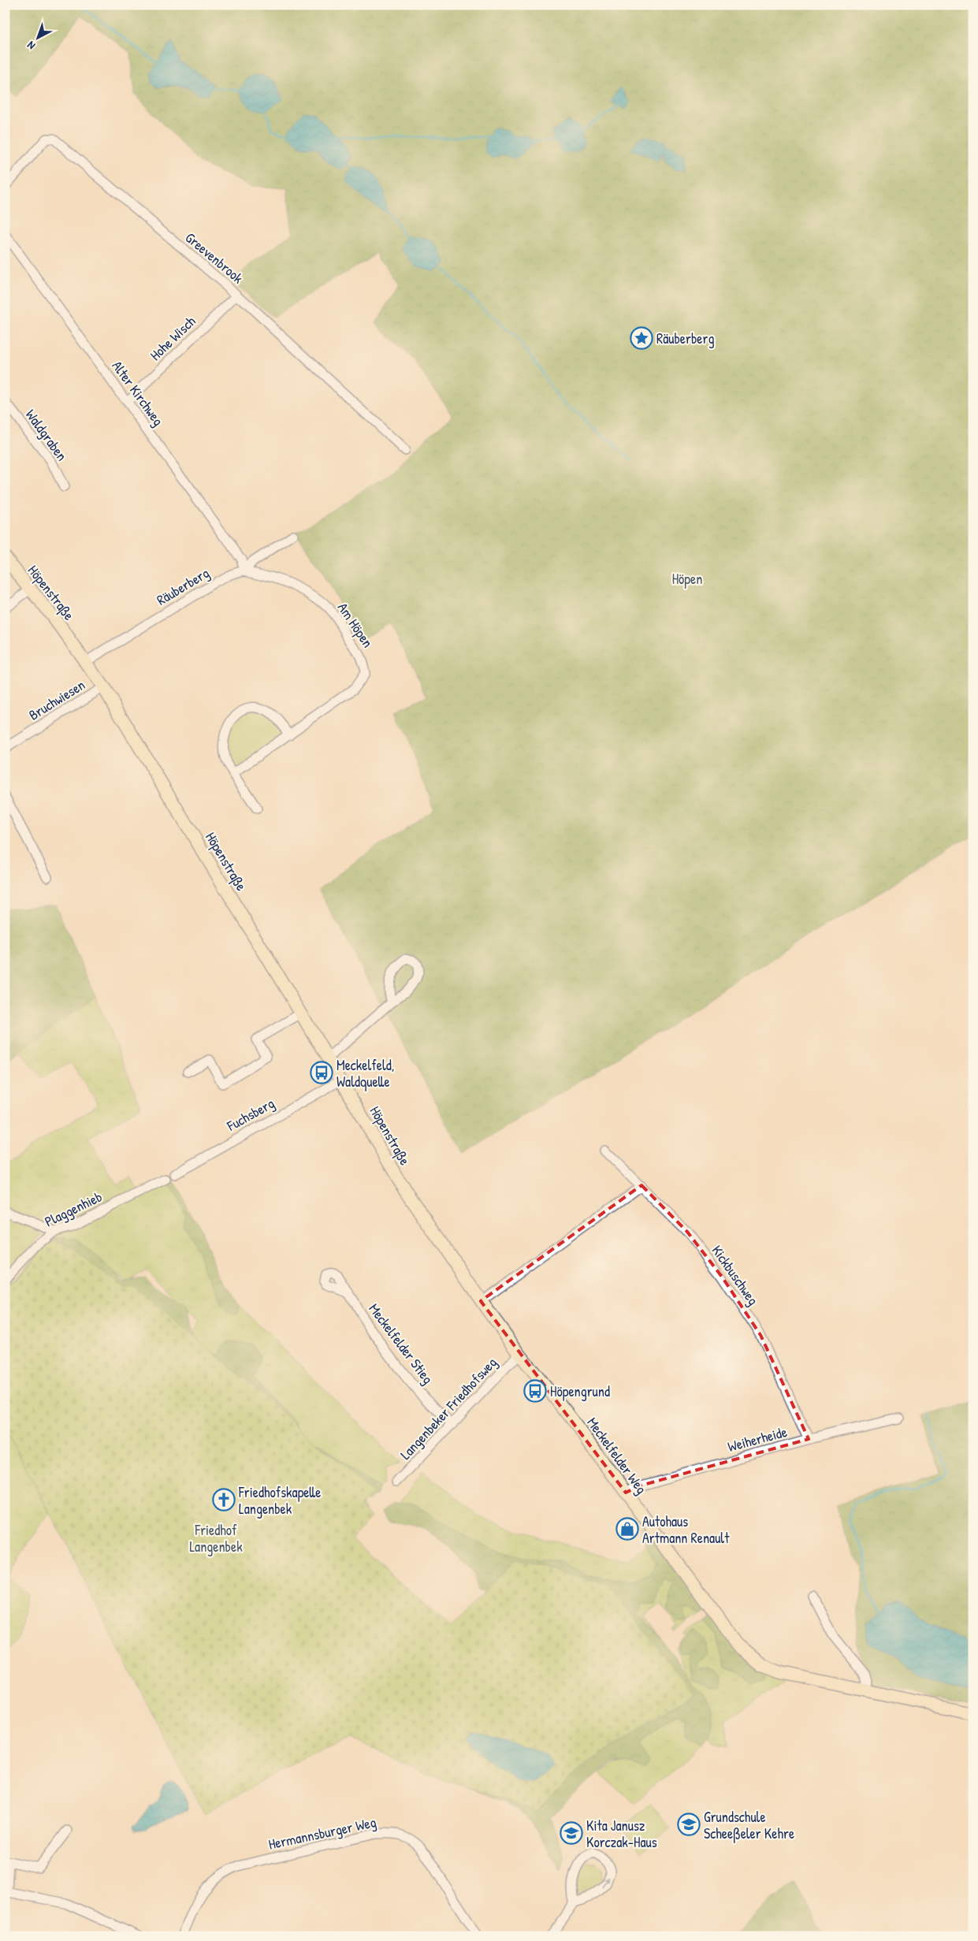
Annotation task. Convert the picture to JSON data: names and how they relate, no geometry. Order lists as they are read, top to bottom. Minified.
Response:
{"streets":{"main road":["Höpenstraße","Meckelfelder Weg"],"street":["Greevenbrook","Hohe Wisch","Alter Kirchweg","Waldgraben","Räuberberg","Am Höpen","Bruchwiesen","Fuchsberg","Plaggenhieb","Kickbuschweg","Meckelfelder Stieg","Langenbeker Friedhofsweg","Weiherheide","Hermannsburger Weg"]},"crossings":[["Greevenbrook","Hohe Wisch"],["Hohe Wisch","Alter Kirchweg"],["Alter Kirchweg","Räuberberg"],["Alter Kirchweg","Am Höpen"],["Räuberberg","Höpenstraße"],["Räuberberg","Am Höpen"],["Höpenstraße","Bruchwiesen"],["Höpenstraße","Fuchsberg"],["Höpenstraße","Meckelfelder Weg"],["Kickbuschweg","Weiherheide"],["Meckelfelder Stieg","Langenbeker Friedhofsweg"],["Langenbeker Friedhofsweg","Meckelfelder Weg"],["Weiherheide","Meckelfelder Weg"]],"parks":["Höpen","Friedhof Langenbek"],"places":{"place":["Räuberberg"],"bus stop":["Meckelfeld, Waldquelle","Höpengrund"],"church":["Friedhofskapelle Langenbek"],"shop":["Autohaus Artmann Renault"],"school or university":["Grundschule Scheeßeler Kehre","Kita Janusz Korczak-Haus"]},"north":"bottom left"}
